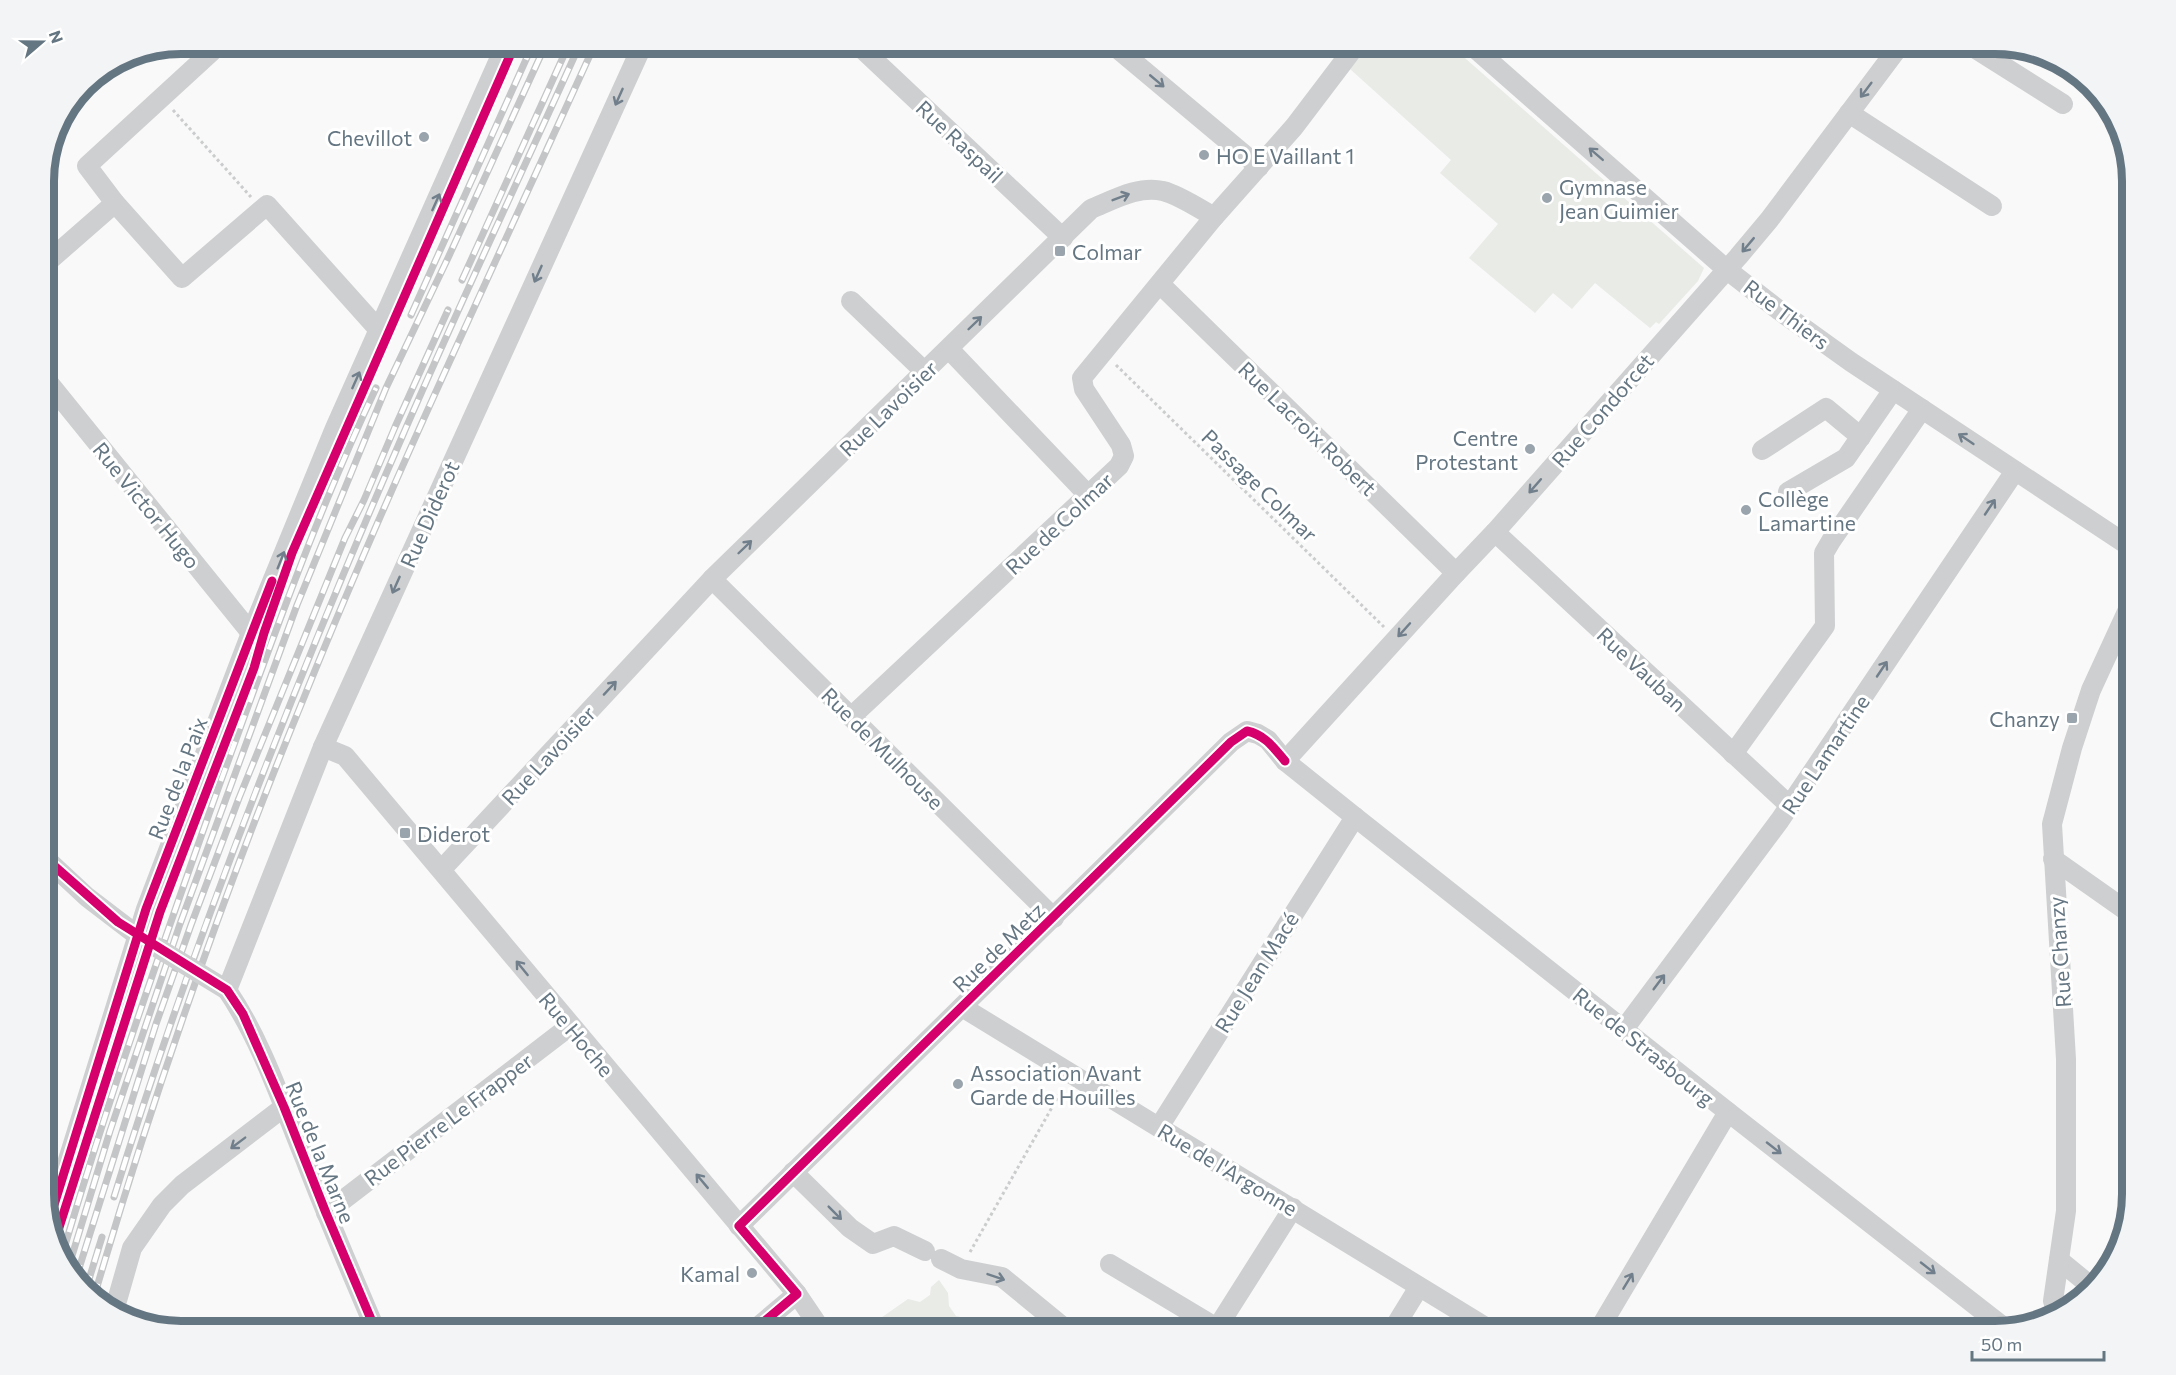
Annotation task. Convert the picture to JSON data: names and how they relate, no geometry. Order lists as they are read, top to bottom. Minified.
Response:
{"streets":{"street":["Rue Raspail","Rue Thiers","Rue Lavoisier","Rue Condorcet","Rue Lacroix Robert","Rue Victor Hugo","Rue Diderot","Rue de Colmar","Rue Vauban","Rue de Mulhouse","Rue Lamartine","Rue de la Paix","Rue de Metz","Rue Chanzy","Rue Jean Macé","Rue Hoche","Rue de Strasbourg","Rue Pierre Le Frapper","Rue de la Marne","Rue de l'Argonne"],"path":["Passage Colmar"]},"crossings":[["Rue Raspail","Rue Lavoisier"],["Rue Thiers","Rue Condorcet"],["Rue Thiers","Rue Lamartine"],["Rue Lavoisier","Rue de Colmar"],["Rue Lavoisier","Rue de Mulhouse"],["Rue Lavoisier","Rue Hoche"],["Rue Condorcet","Rue Lacroix Robert"],["Rue Condorcet","Passage Colmar"],["Rue Condorcet","Rue Vauban"],["Rue Condorcet","Rue de Metz"],["Rue Condorcet","Rue de Strasbourg"],["Rue Lacroix Robert","Rue de Colmar"],["Passage Colmar","Rue de Colmar"],["Rue Victor Hugo","Rue de la Paix"],["Rue Diderot","Rue Hoche"],["Rue Diderot","Rue de la Marne"],["Rue de Colmar","Rue de Mulhouse"],["Rue Vauban","Rue Lamartine"],["Rue de Mulhouse","Rue de Metz"],["Rue Lamartine","Rue de Strasbourg"],["Rue de Metz","Rue Hoche"],["Rue de Metz","Rue de Strasbourg"],["Rue de Metz","Rue de l'Argonne"],["Rue Jean Macé","Rue de Strasbourg"],["Rue Jean Macé","Rue de l'Argonne"],["Rue Hoche","Rue Pierre Le Frapper"],["Rue Pierre Le Frapper","Rue de la Marne"]],"one_way":["Rue Thiers","Rue Lavoisier","Rue Condorcet","Rue Diderot","Rue de la Paix","Rue Hoche","Rue de Strasbourg"],"places":{"other":["Chevillot","HO E Vaillant 1","Gymnase Jean Guimier","Centre Protestant","Collège Lamartine","Association Avant Garde de Houilles","Kamal"],"transit":["Colmar","Chanzy","Diderot"]},"scale_bar":"50 m","north":"right"}
